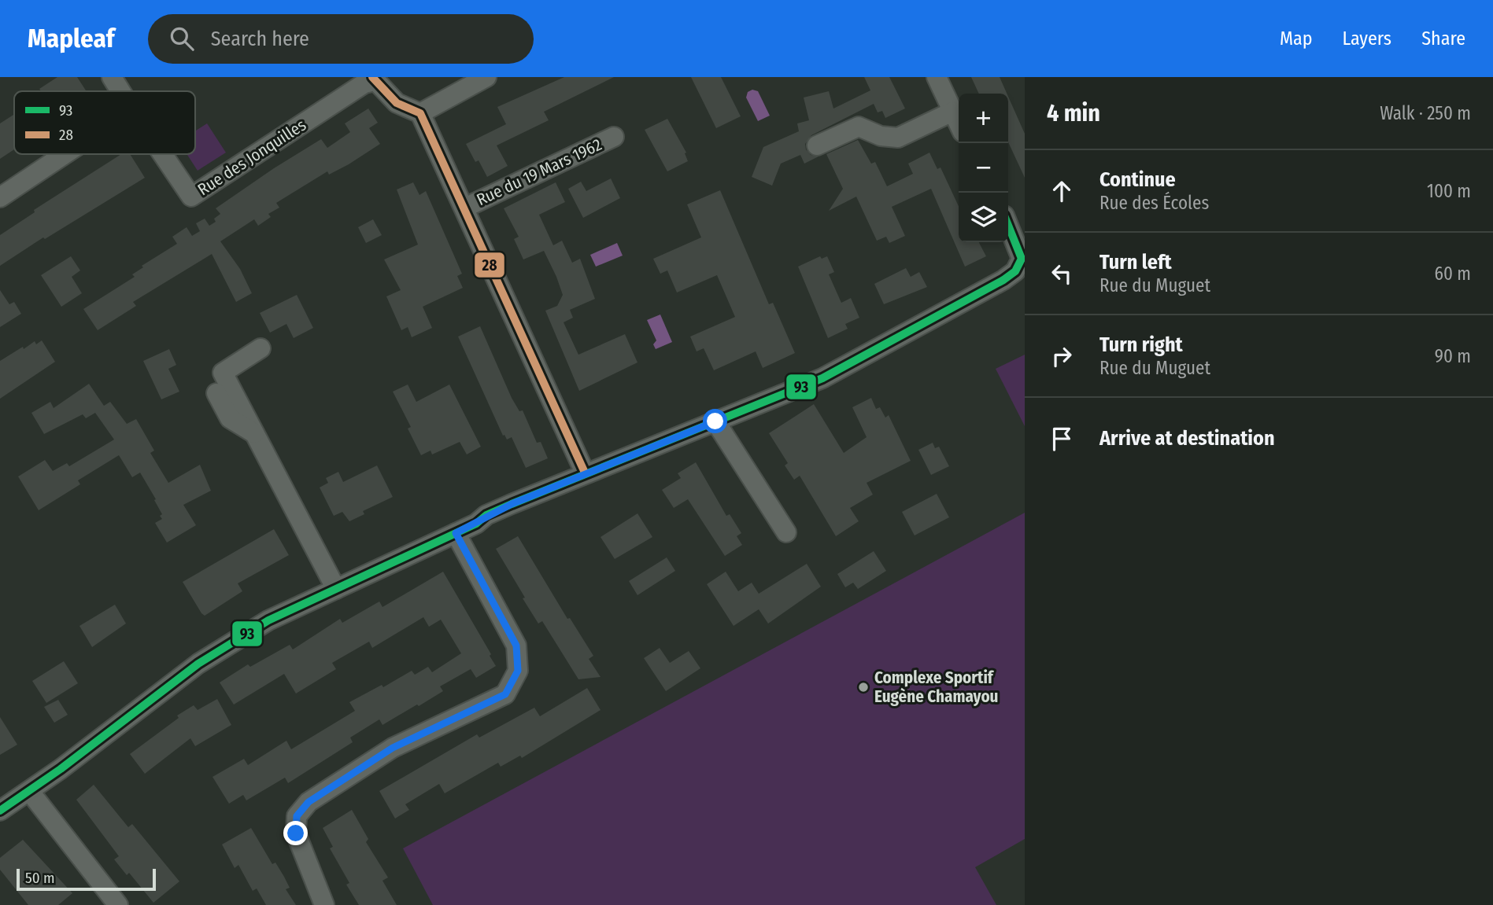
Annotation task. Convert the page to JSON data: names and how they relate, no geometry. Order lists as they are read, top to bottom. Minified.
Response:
{"streets":{"street":["Rue des Jonquilles","Rue du 19 Mars 1962"]},"places":["Complexe Sportif Eugène Chamayou"],"lines":["transit line 28","transit line 93"],"legend":["93","28"],"scale_bar":"50 m","page":{"header":"Mapleaf","search":"Search here","nav":["Map","Layers","Share"],"heading":["4 min","Walk · 250 m"],"map_buttons":["+","−"],"list":[["Continue","Rue des Écoles","100 m"],["Turn left","Rue du Muguet","60 m"],["Turn right","Rue du Muguet","90 m"],"Arrive at destination"],"scale":"50 m"}}
